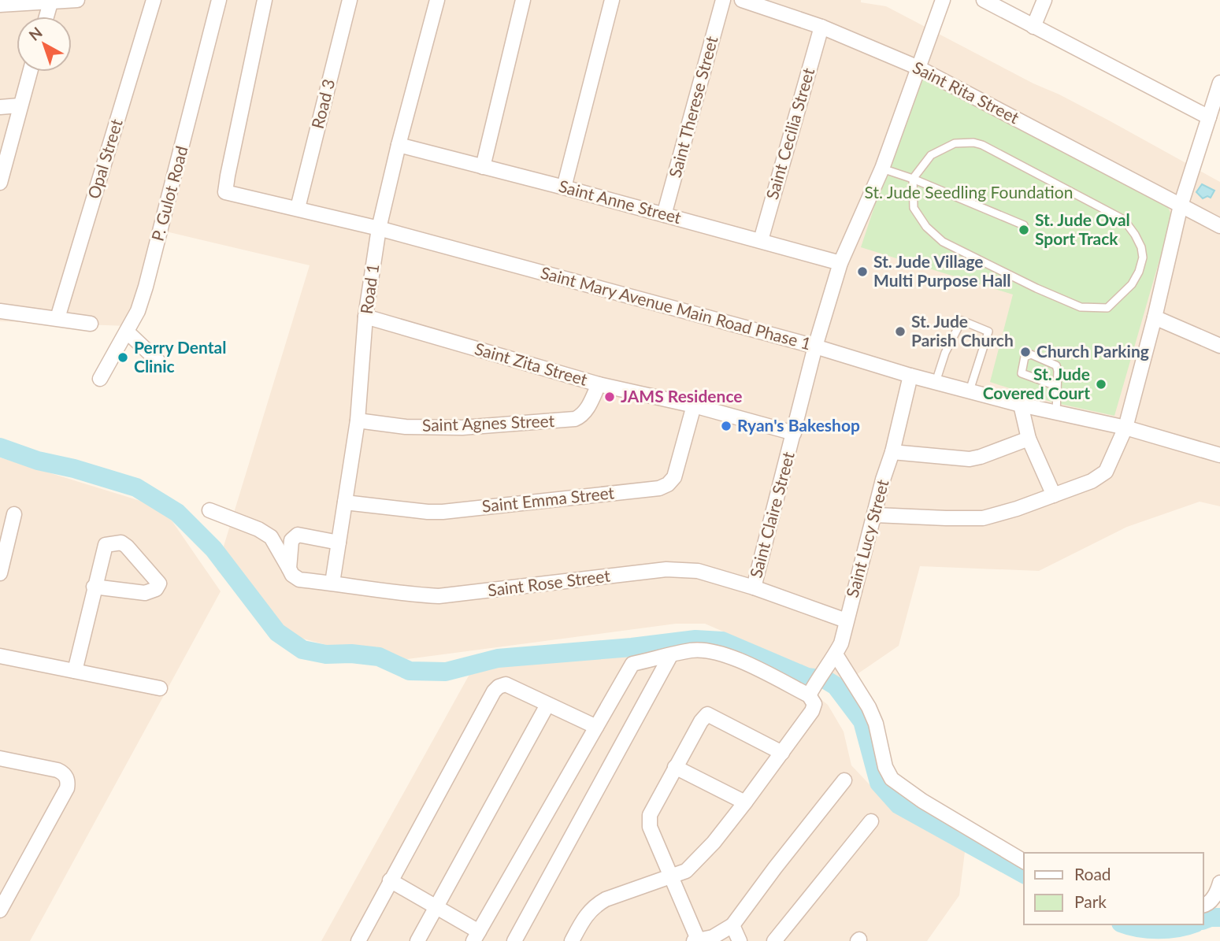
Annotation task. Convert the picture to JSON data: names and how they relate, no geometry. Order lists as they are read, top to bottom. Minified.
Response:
{"streets":{"street":["Saint Rita Street","Road 3","Saint Therese Street","Saint Cecilia Street","Opal Street","P. Gulot Road","Saint Anne Street","Road 1","Saint Mary Avenue Main Road Phase 1","Saint Zita Street","Saint Agnes Street","Saint Emma Street","Saint Claire Street","Saint Lucy Street","Saint Rose Street"]},"crossings":[["Saint Rita Street","Saint Cecilia Street"],["Saint Rita Street","Saint Claire Street"],["Road 3","Saint Mary Avenue Main Road Phase 1"],["Saint Therese Street","Saint Anne Street"],["Saint Cecilia Street","Saint Anne Street"],["Saint Anne Street","Road 1"],["Saint Anne Street","Saint Claire Street"],["Road 1","Saint Mary Avenue Main Road Phase 1"],["Road 1","Saint Zita Street"],["Road 1","Saint Agnes Street"],["Road 1","Saint Emma Street"],["Road 1","Saint Rose Street"],["Saint Mary Avenue Main Road Phase 1","Saint Claire Street"],["Saint Mary Avenue Main Road Phase 1","Saint Lucy Street"],["Saint Zita Street","Saint Agnes Street"],["Saint Zita Street","Saint Emma Street"],["Saint Zita Street","Saint Claire Street"],["Saint Claire Street","Saint Rose Street"],["Saint Lucy Street","Saint Rose Street"]],"parks":["St. Jude Seedling Foundation"],"places":["St. Jude Oval Sport Track","St. Jude Village Multi Purpose Hall","St. Jude Parish Church","Church Parking","Perry Dental Clinic","St. Jude Covered Court","JAMS Residence","Ryan's Bakeshop"],"legend":["Road","Park"],"north":"top left"}
